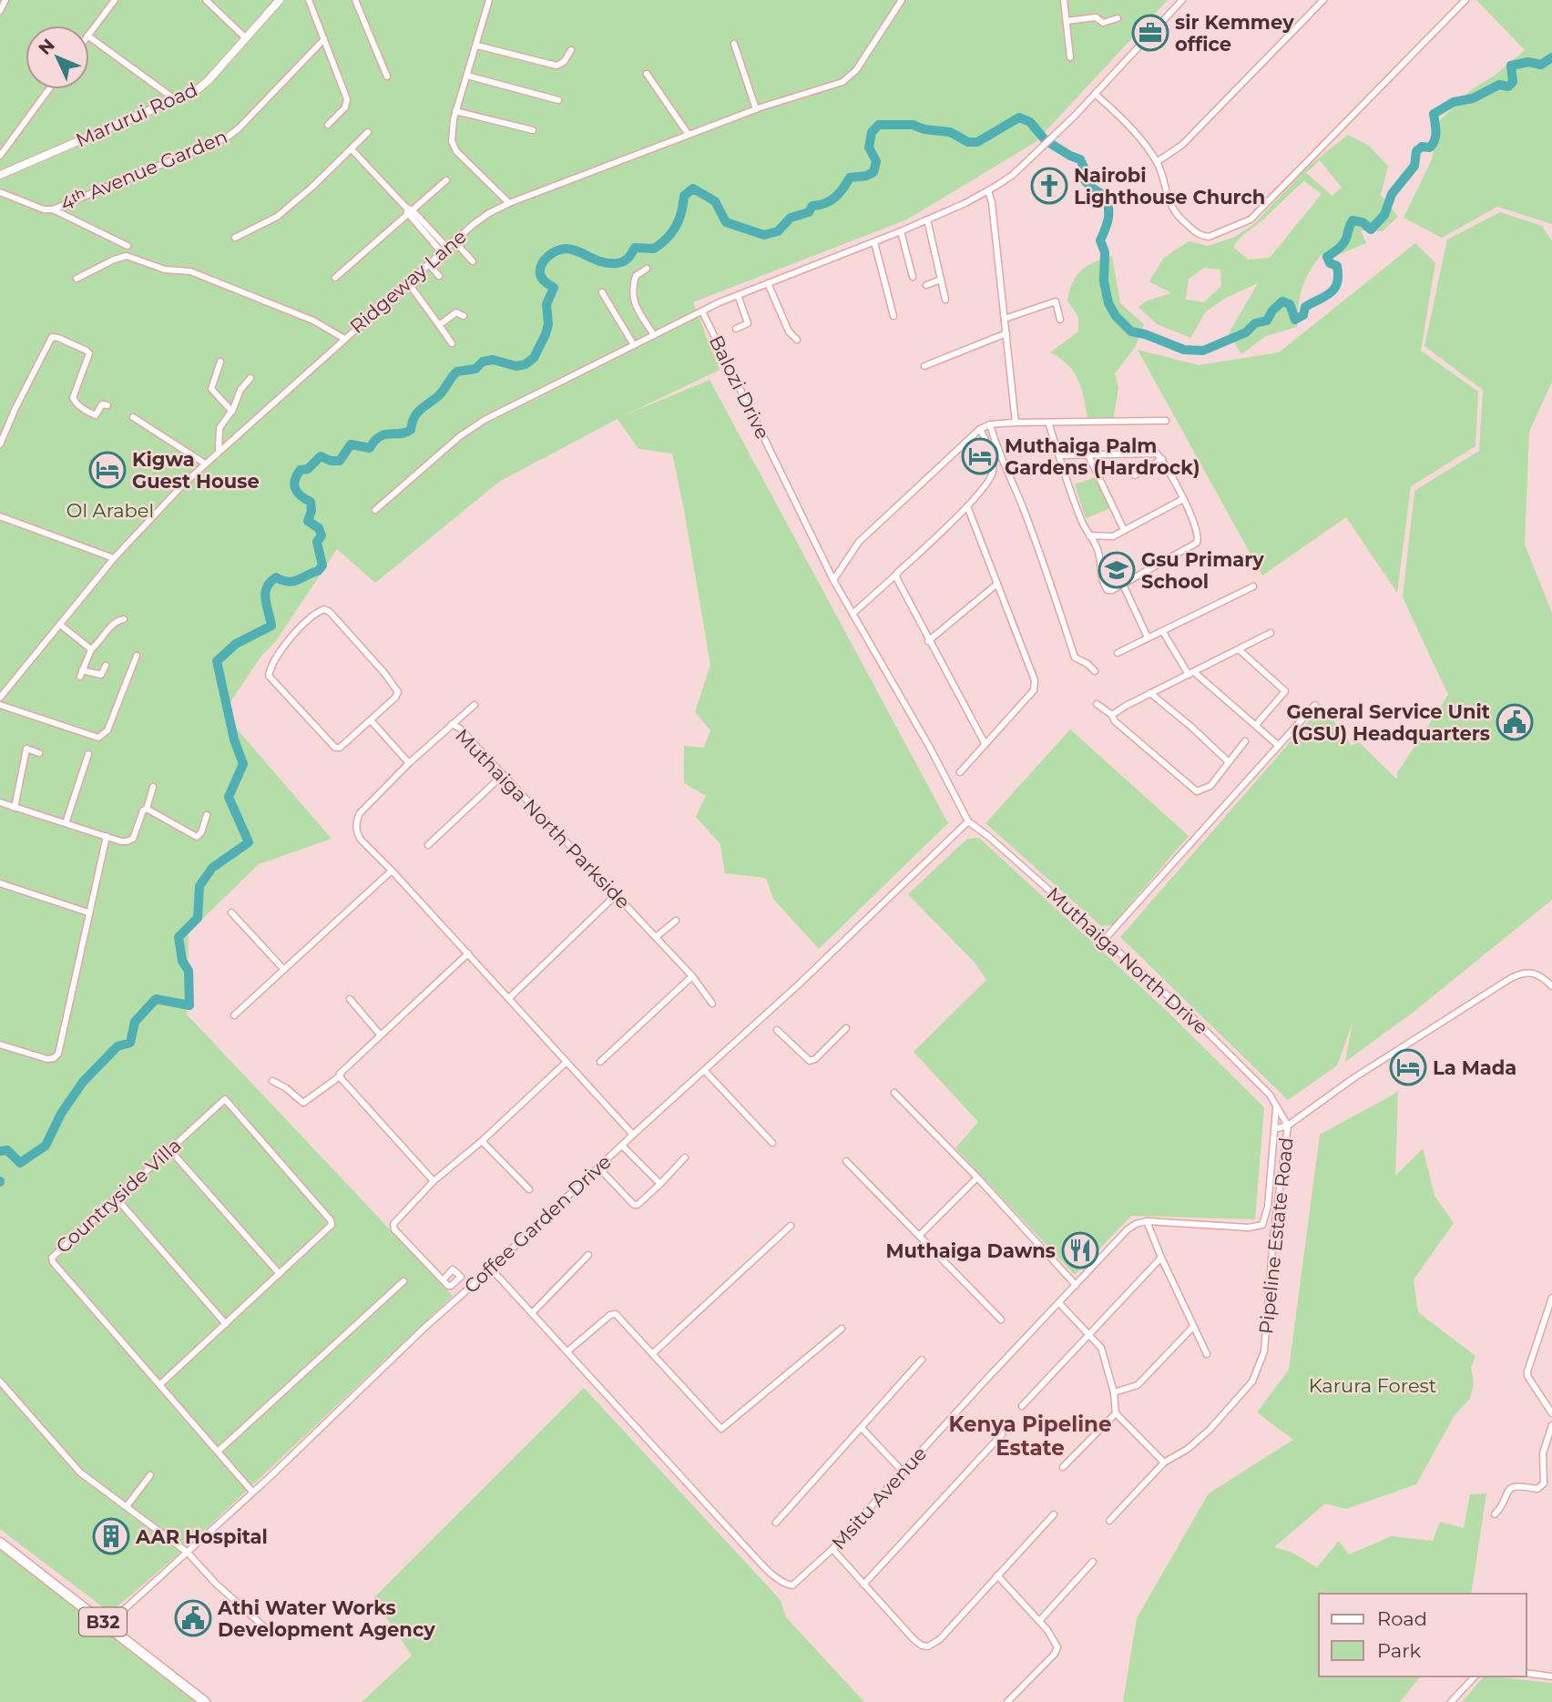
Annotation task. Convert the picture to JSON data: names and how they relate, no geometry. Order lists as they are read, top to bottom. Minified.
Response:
{"streets":{"highway":["B32"],"street":["Marurui Road","4ᵗʰ Avenue Garden","Ridgeway Lane","Balozi Drive","Muthaiga North Parkside","Muthaiga North Drive","Countryside Villa","Coffee Garden Drive","Pipeline Estate Road","Msitu Avenue"]},"crossings":[["Balozi Drive","Muthaiga North Drive"],["Balozi Drive","Coffee Garden Drive"],["Muthaiga North Parkside","Coffee Garden Drive"],["Muthaiga North Drive","Coffee Garden Drive"],["Countryside Villa","Coffee Garden Drive"],["Coffee Garden Drive","Msitu Avenue"],["Coffee Garden Drive","B32"]],"districts":["Kenya Pipeline Estate"],"parks":["Ol Arabel","Karura Forest"],"places":{"office":["sir Kemmey office"],"church":["Nairobi Lighthouse Church"],"hotel":["Muthaiga Palm Gardens (Hardrock)","Kigwa Guest House","La Mada"],"school or university":["Gsu Primary School"],"public building":["General Service Unit (GSU) Headquarters","Athi Water Works Development Agency"],"restaurant":["Muthaiga Dawns"],"building":["AAR Hospital"]},"legend":["Road","Park"],"north":"top left"}
